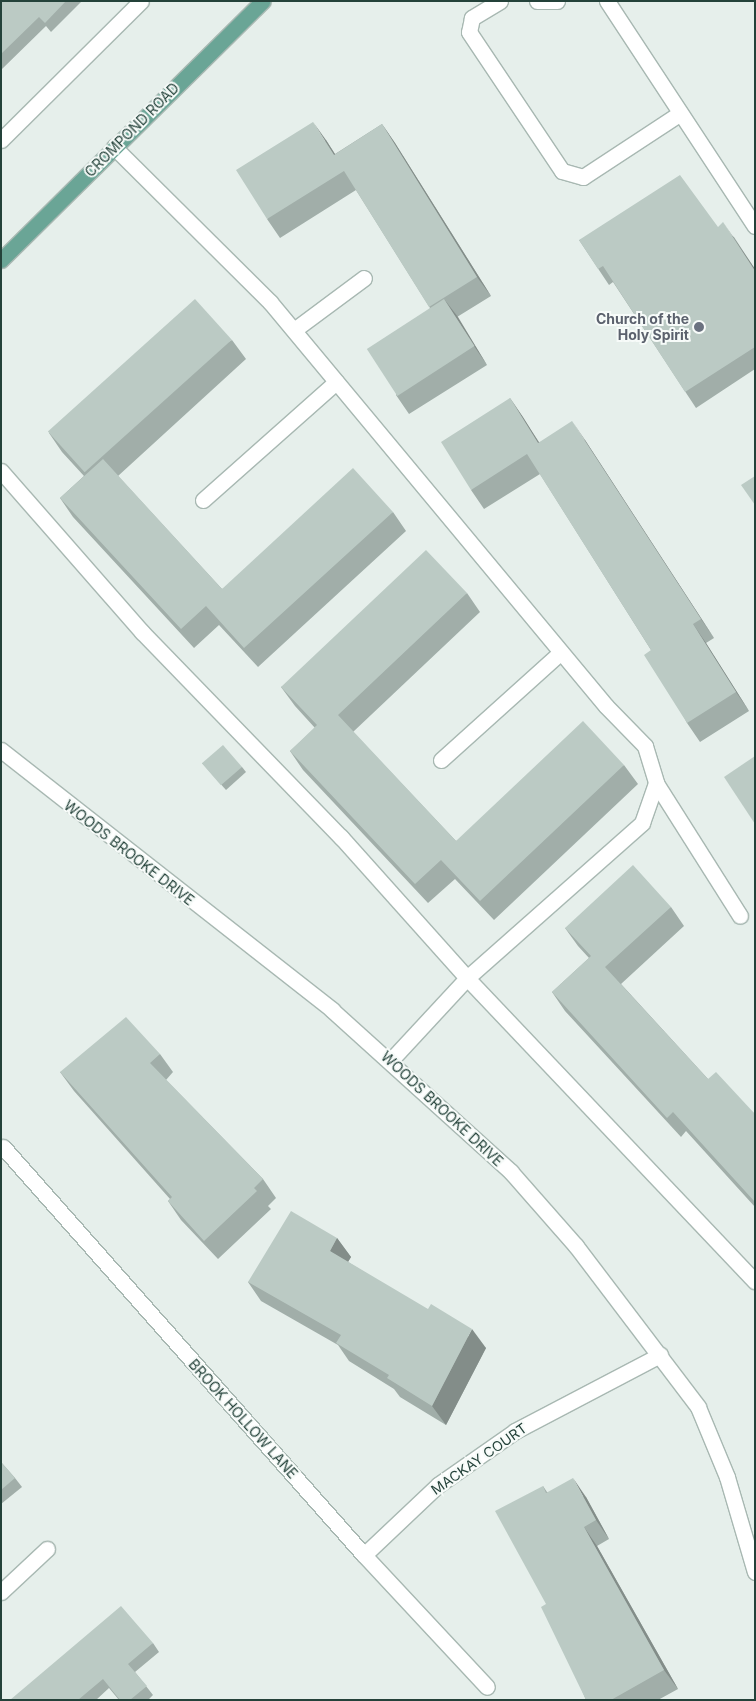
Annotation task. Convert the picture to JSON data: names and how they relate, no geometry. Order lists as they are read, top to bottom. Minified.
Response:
{"streets":{"main road":["CROMPOND ROAD"],"street":["WOODS BROOKE DRIVE","BROOK HOLLOW LANE","MACKAY COURT"]},"crossings":[["WOODS BROOKE DRIVE","MACKAY COURT"],["BROOK HOLLOW LANE","MACKAY COURT"]],"places":["Church of the Holy Spirit"]}
